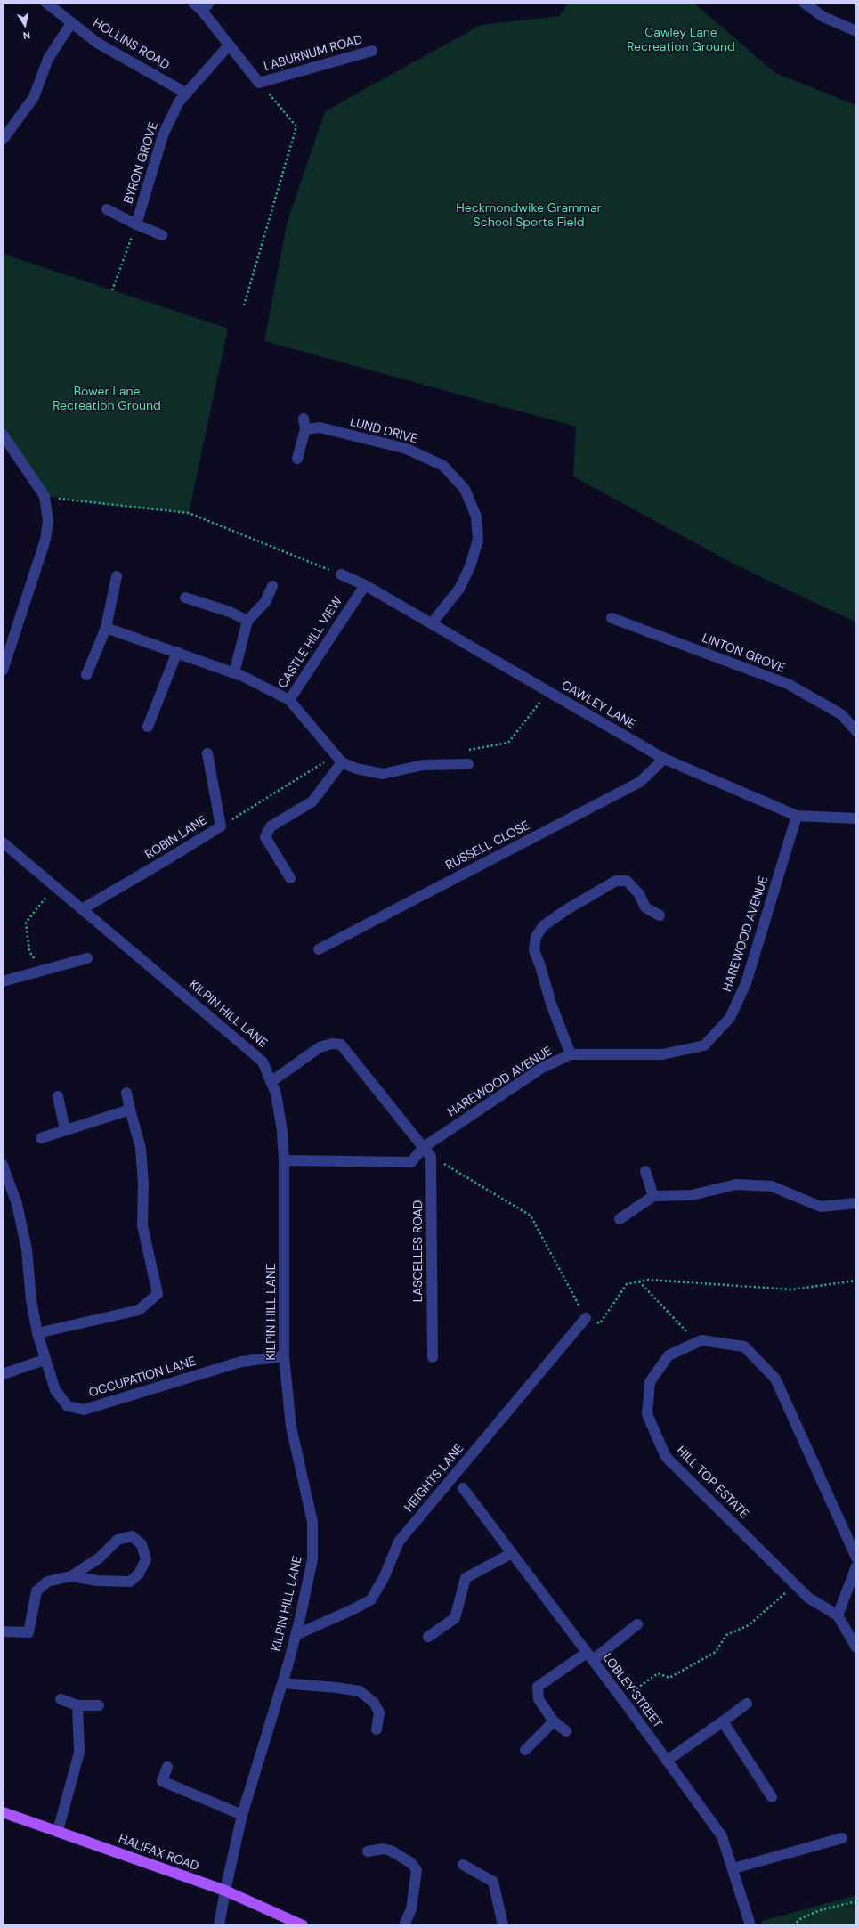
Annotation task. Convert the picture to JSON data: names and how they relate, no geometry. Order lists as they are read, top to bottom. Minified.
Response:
{"streets":{"main road":["HALIFAX ROAD"],"street":["HOLLINS ROAD","LABURNUM ROAD","BYRON GROVE","LUND DRIVE","CASTLE HILL VIEW","LINTON GROVE","CAWLEY LANE","ROBIN LANE","RUSSELL CLOSE","HAREWOOD AVENUE","KILPIN HILL LANE","LASCELLES ROAD","OCCUPATION LANE","HEIGHTS LANE","HILL TOP ESTATE","LOBLEY STREET"]},"crossings":[["HOLLINS ROAD","BYRON GROVE"],["LABURNUM ROAD","BYRON GROVE"],["LUND DRIVE","CAWLEY LANE"],["CASTLE HILL VIEW","CAWLEY LANE"],["CAWLEY LANE","RUSSELL CLOSE"],["CAWLEY LANE","HAREWOOD AVENUE"],["ROBIN LANE","KILPIN HILL LANE"],["HAREWOOD AVENUE","KILPIN HILL LANE"],["KILPIN HILL LANE","OCCUPATION LANE"],["KILPIN HILL LANE","HEIGHTS LANE"],["KILPIN HILL LANE","HALIFAX ROAD"]],"parks":["Cawley Lane Recreation Ground","Heckmondwike Grammar School Sports Field","Bower Lane Recreation Ground"],"north":"bottom"}
